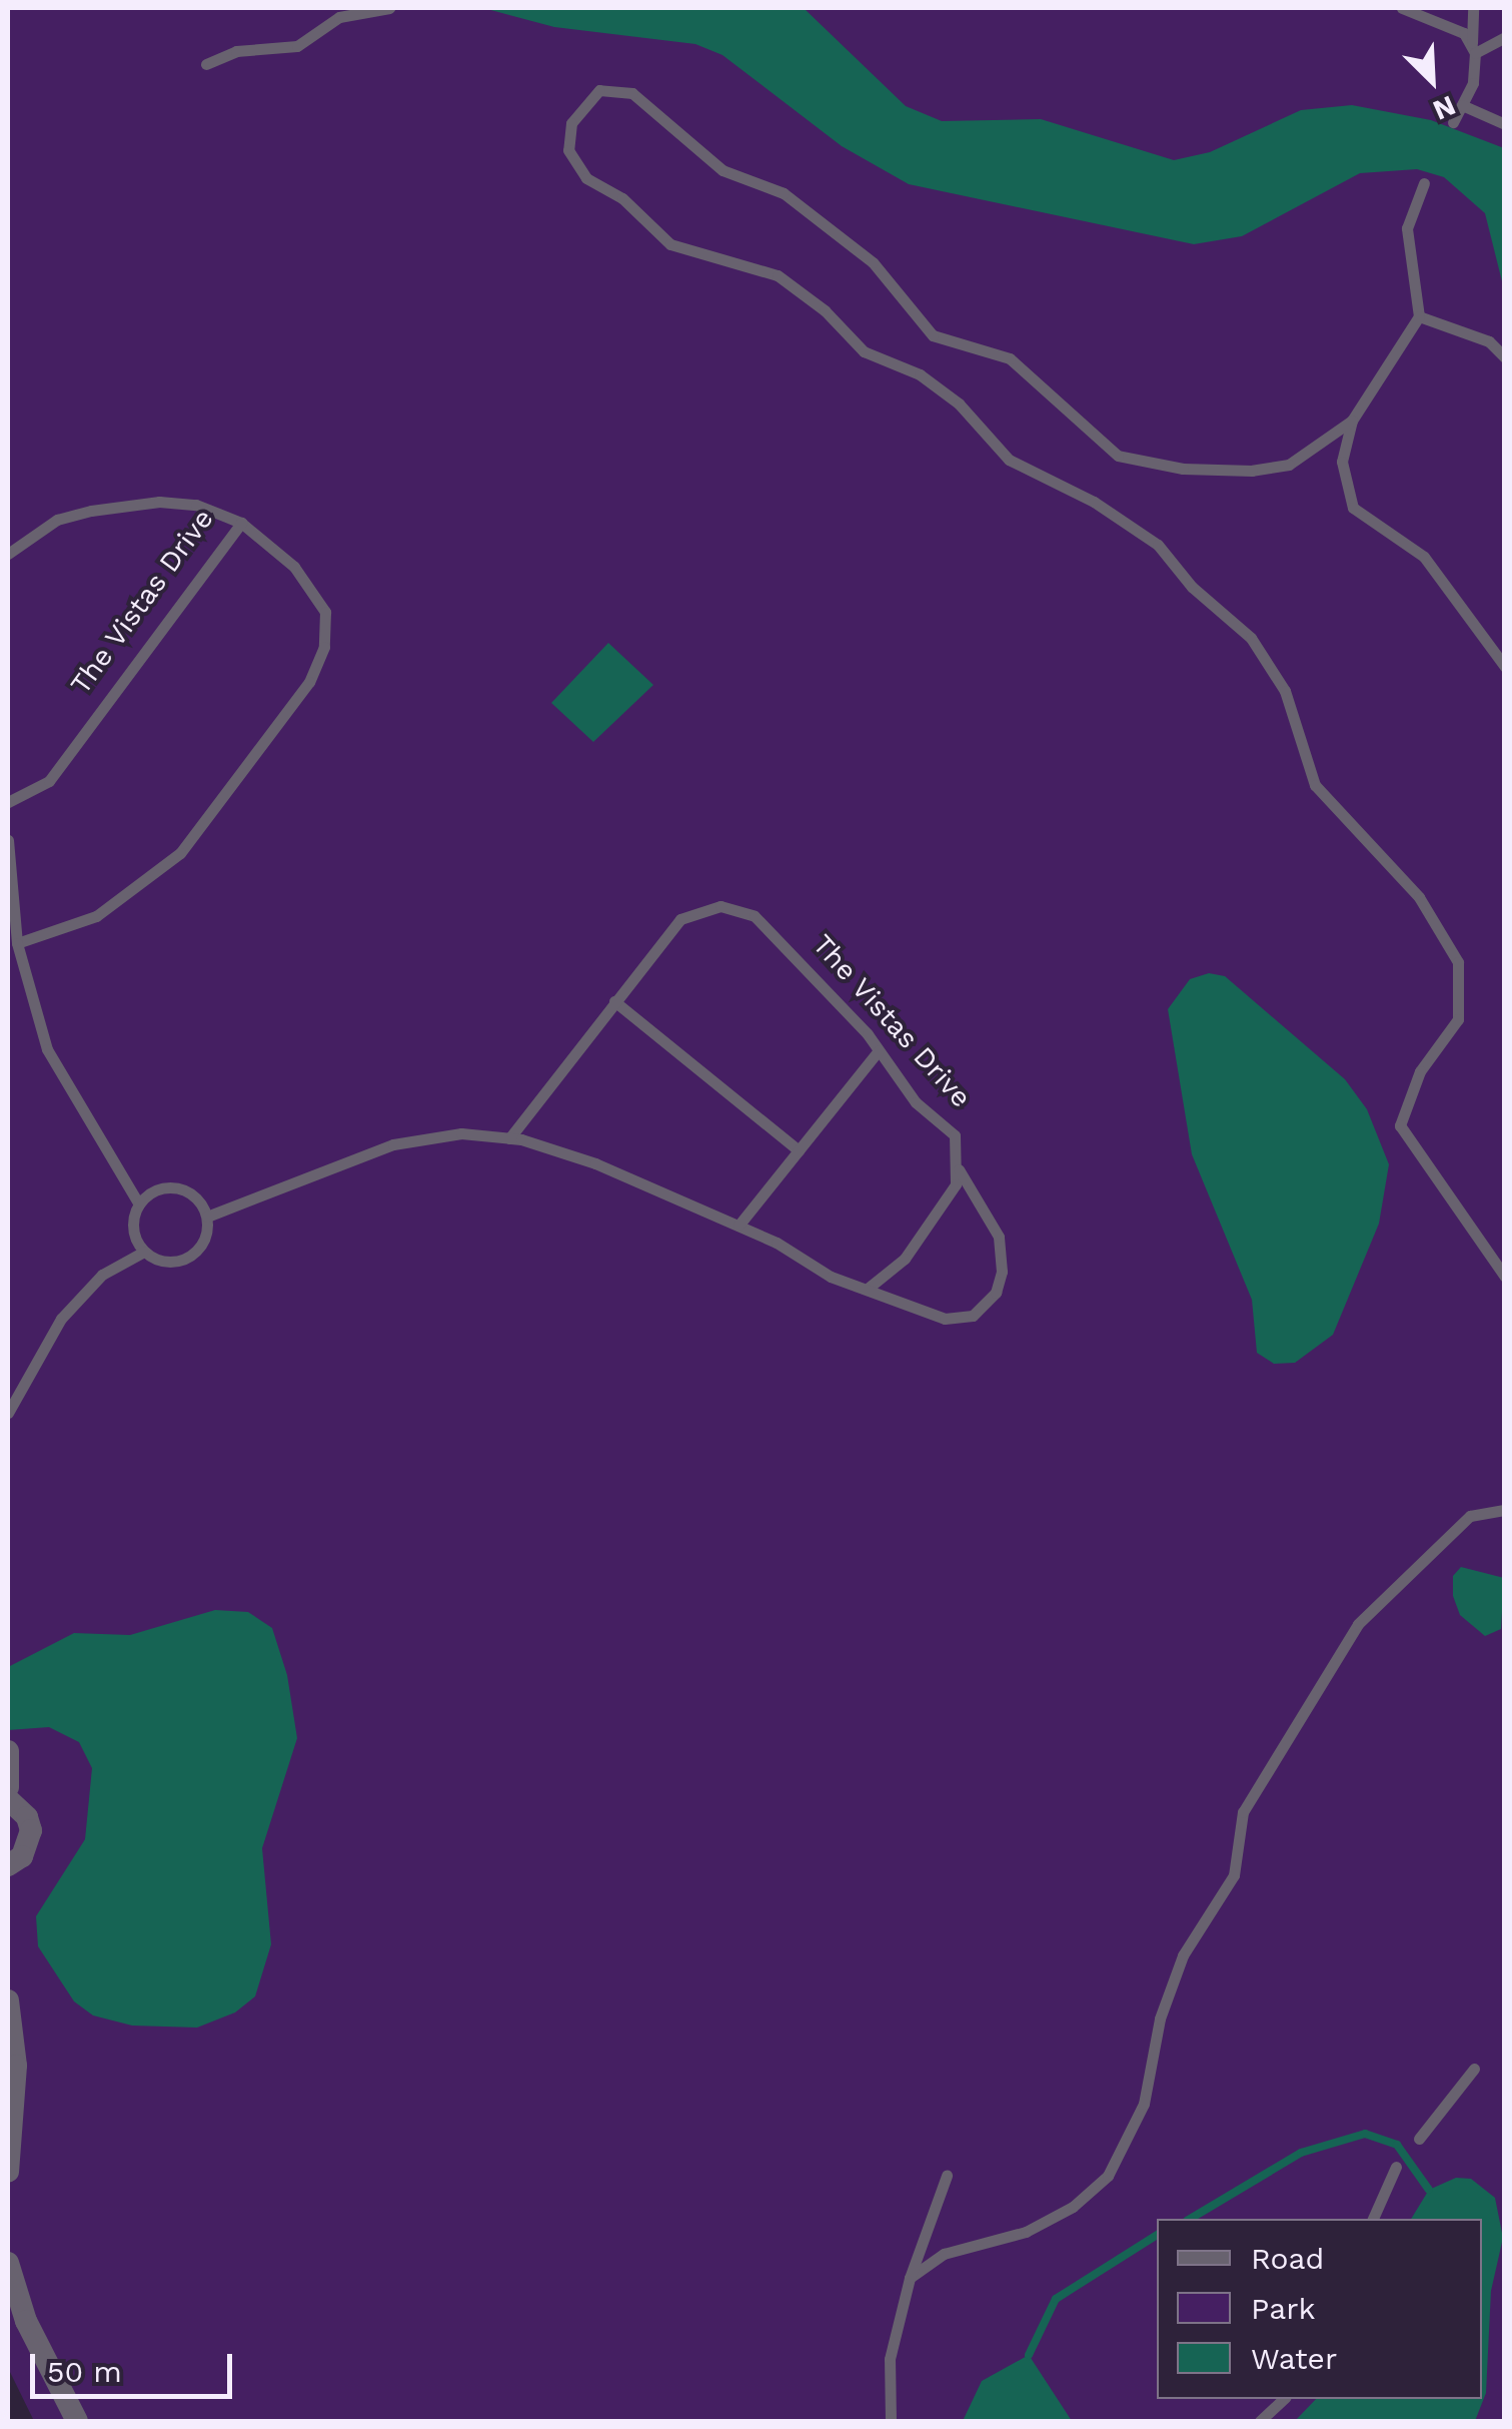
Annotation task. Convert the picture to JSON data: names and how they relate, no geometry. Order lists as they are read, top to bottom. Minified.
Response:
{"streets":{"lane":["The Vistas Drive"]},"legend":["Road","Park","Water"],"scale_bar":"50 m","north":"bottom right"}
